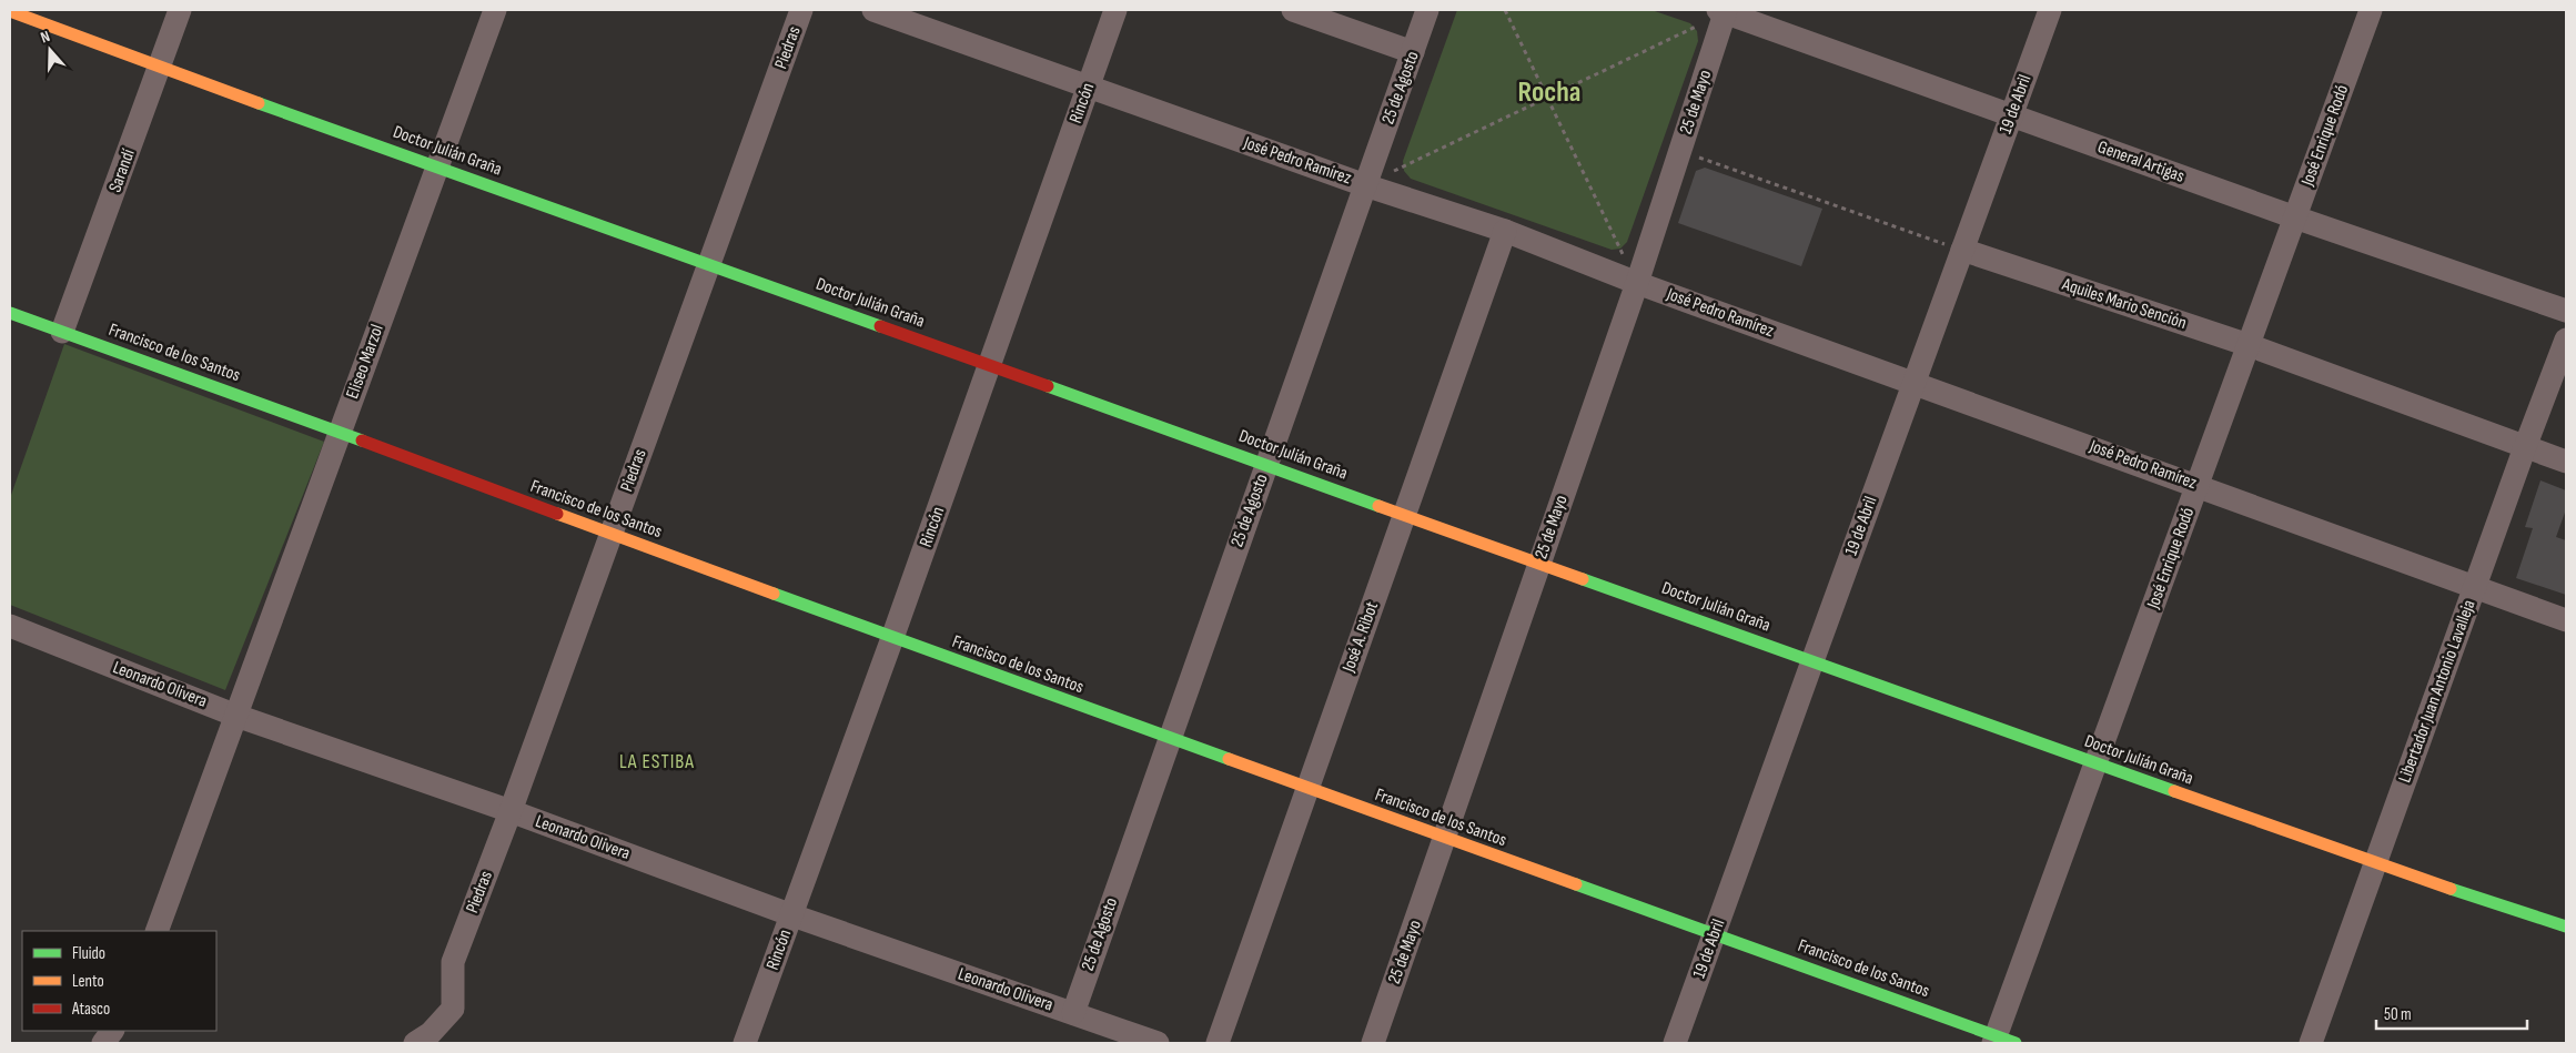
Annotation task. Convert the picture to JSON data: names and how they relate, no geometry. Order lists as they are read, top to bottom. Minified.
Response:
{"streets":{"street":["Piedras","25 de Agosto","25 de Mayo","Rincón","19 de Abril","José Enrique Rodó","Doctor Julián Graña","José Pedro Ramírez","General Artigas","Sarandí","Aquiles Mario Sención","Francisco de los Santos","Eliseo Marzol","José A. Ribot","Leonardo Olivera","Libertador Juan Antonio Lavalleja"]},"crossings":[["Piedras","Doctor Julián Graña"],["Piedras","Francisco de los Santos"],["Piedras","Leonardo Olivera"],["25 de Agosto","Doctor Julián Graña"],["25 de Agosto","José Pedro Ramírez"],["25 de Agosto","Francisco de los Santos"],["25 de Agosto","Leonardo Olivera"],["25 de Mayo","Doctor Julián Graña"],["25 de Mayo","José Pedro Ramírez"],["25 de Mayo","General Artigas"],["25 de Mayo","Francisco de los Santos"],["Rincón","Doctor Julián Graña"],["Rincón","José Pedro Ramírez"],["Rincón","Francisco de los Santos"],["Rincón","Leonardo Olivera"],["19 de Abril","Doctor Julián Graña"],["19 de Abril","José Pedro Ramírez"],["19 de Abril","General Artigas"],["19 de Abril","Aquiles Mario Sención"],["19 de Abril","Francisco de los Santos"],["José Enrique Rodó","Doctor Julián Graña"],["José Enrique Rodó","José Pedro Ramírez"],["José Enrique Rodó","General Artigas"],["José Enrique Rodó","Aquiles Mario Sención"],["José Enrique Rodó","Francisco de los Santos"],["Doctor Julián Graña","Sarandí"],["Doctor Julián Graña","Eliseo Marzol"],["Doctor Julián Graña","José A. Ribot"],["Doctor Julián Graña","Libertador Juan Antonio Lavalleja"],["José Pedro Ramírez","José A. Ribot"],["José Pedro Ramírez","Libertador Juan Antonio Lavalleja"],["Sarandí","Francisco de los Santos"],["Aquiles Mario Sención","Libertador Juan Antonio Lavalleja"],["Francisco de los Santos","Eliseo Marzol"],["Francisco de los Santos","José A. Ribot"],["Eliseo Marzol","Leonardo Olivera"]],"districts":["Rocha","LA ESTIBA"],"legend":["Fluido","Lento","Atasco"],"scale_bar":"50 m","north":"top"}
